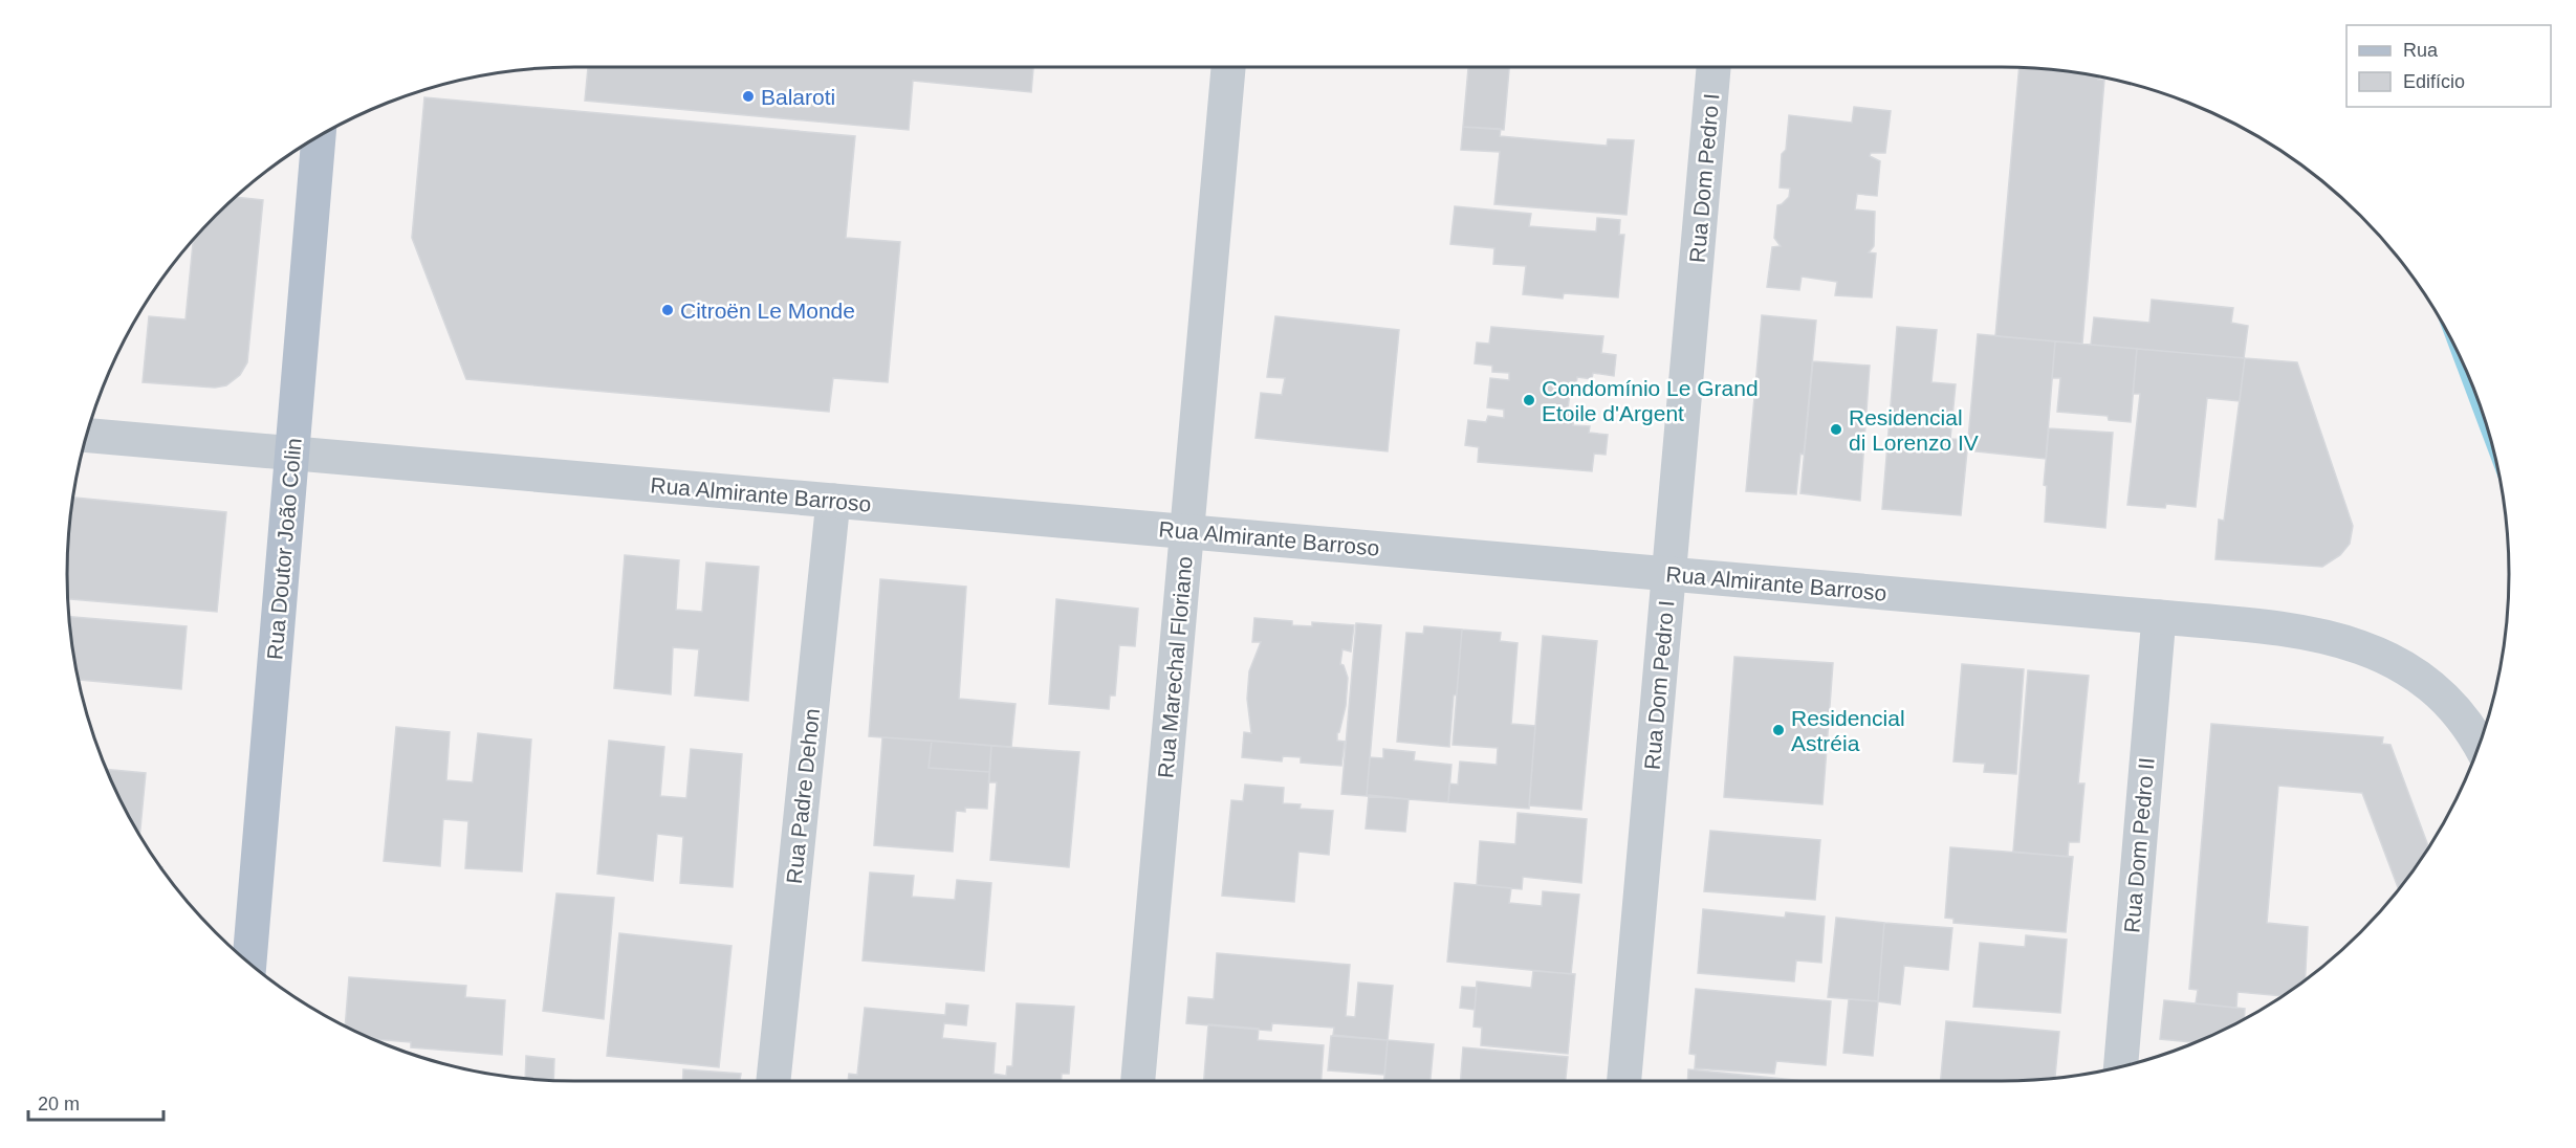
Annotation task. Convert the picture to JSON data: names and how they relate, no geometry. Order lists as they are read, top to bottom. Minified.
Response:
{"streets":{"main road":["Rua Doutor João Colin"],"street":["Rua Dom Pedro I","Rua Almirante Barroso","Rua Marechal Floriano","Rua Padre Dehon","Rua Dom Pedro II"]},"crossings":[["Rua Dom Pedro I","Rua Almirante Barroso"],["Rua Almirante Barroso","Rua Doutor João Colin"],["Rua Almirante Barroso","Rua Marechal Floriano"],["Rua Almirante Barroso","Rua Padre Dehon"],["Rua Almirante Barroso","Rua Dom Pedro II"]],"places":["Balaroti","Citroën Le Monde","Condomínio Le Grand Etoile d'Argent","Residencial di Lorenzo IV","Residencial Astréia"],"legend":["Rua","Edifício"],"scale_bar":"20 m"}
